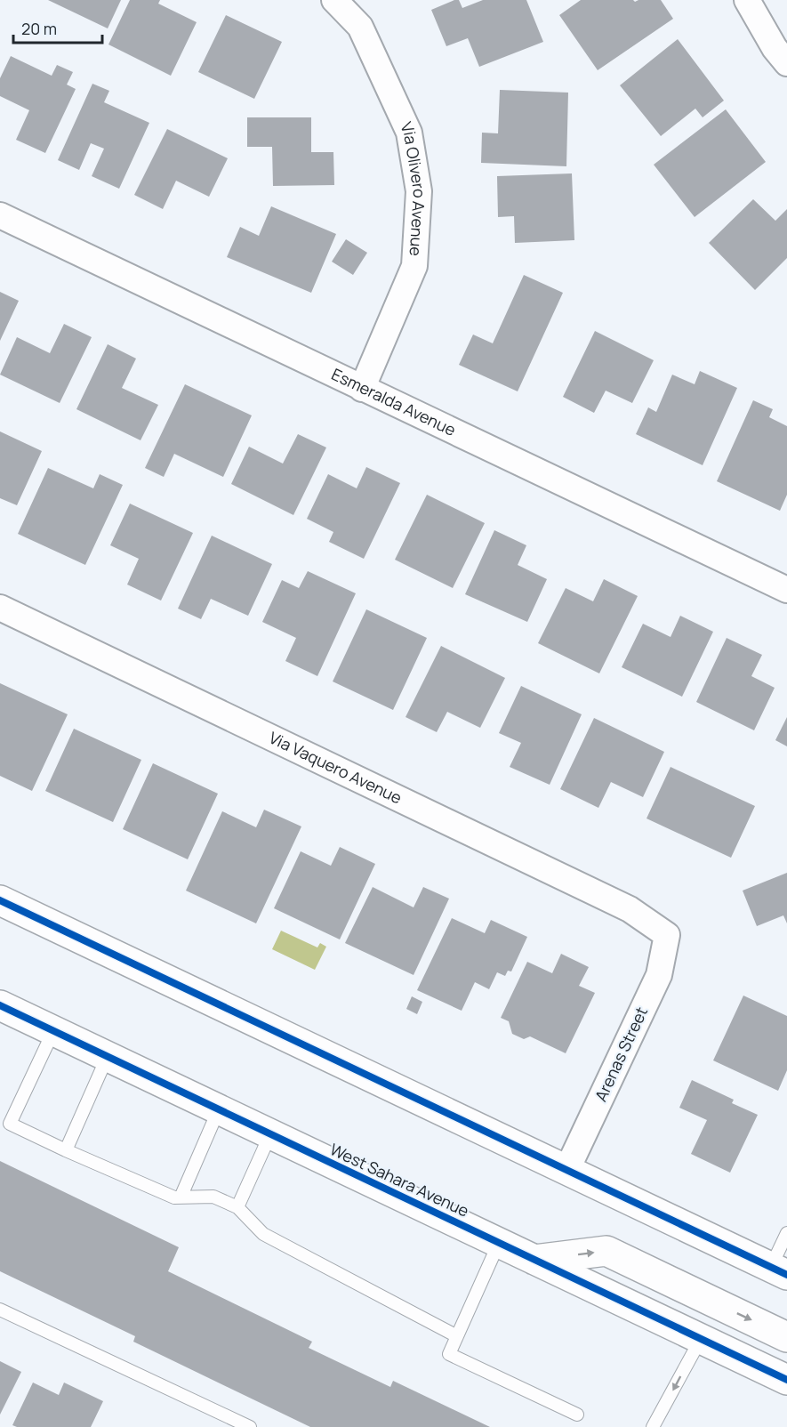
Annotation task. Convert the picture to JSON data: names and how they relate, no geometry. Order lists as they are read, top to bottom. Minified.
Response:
{"streets":{"main road":["West Sahara Avenue"],"street":["Via Olivero Avenue","Esmeralda Avenue","Via Vaquero Avenue","Arenas Street"]},"crossings":[["Via Olivero Avenue","Esmeralda Avenue"],["Via Vaquero Avenue","Arenas Street"]],"scale_bar":"20 m"}
